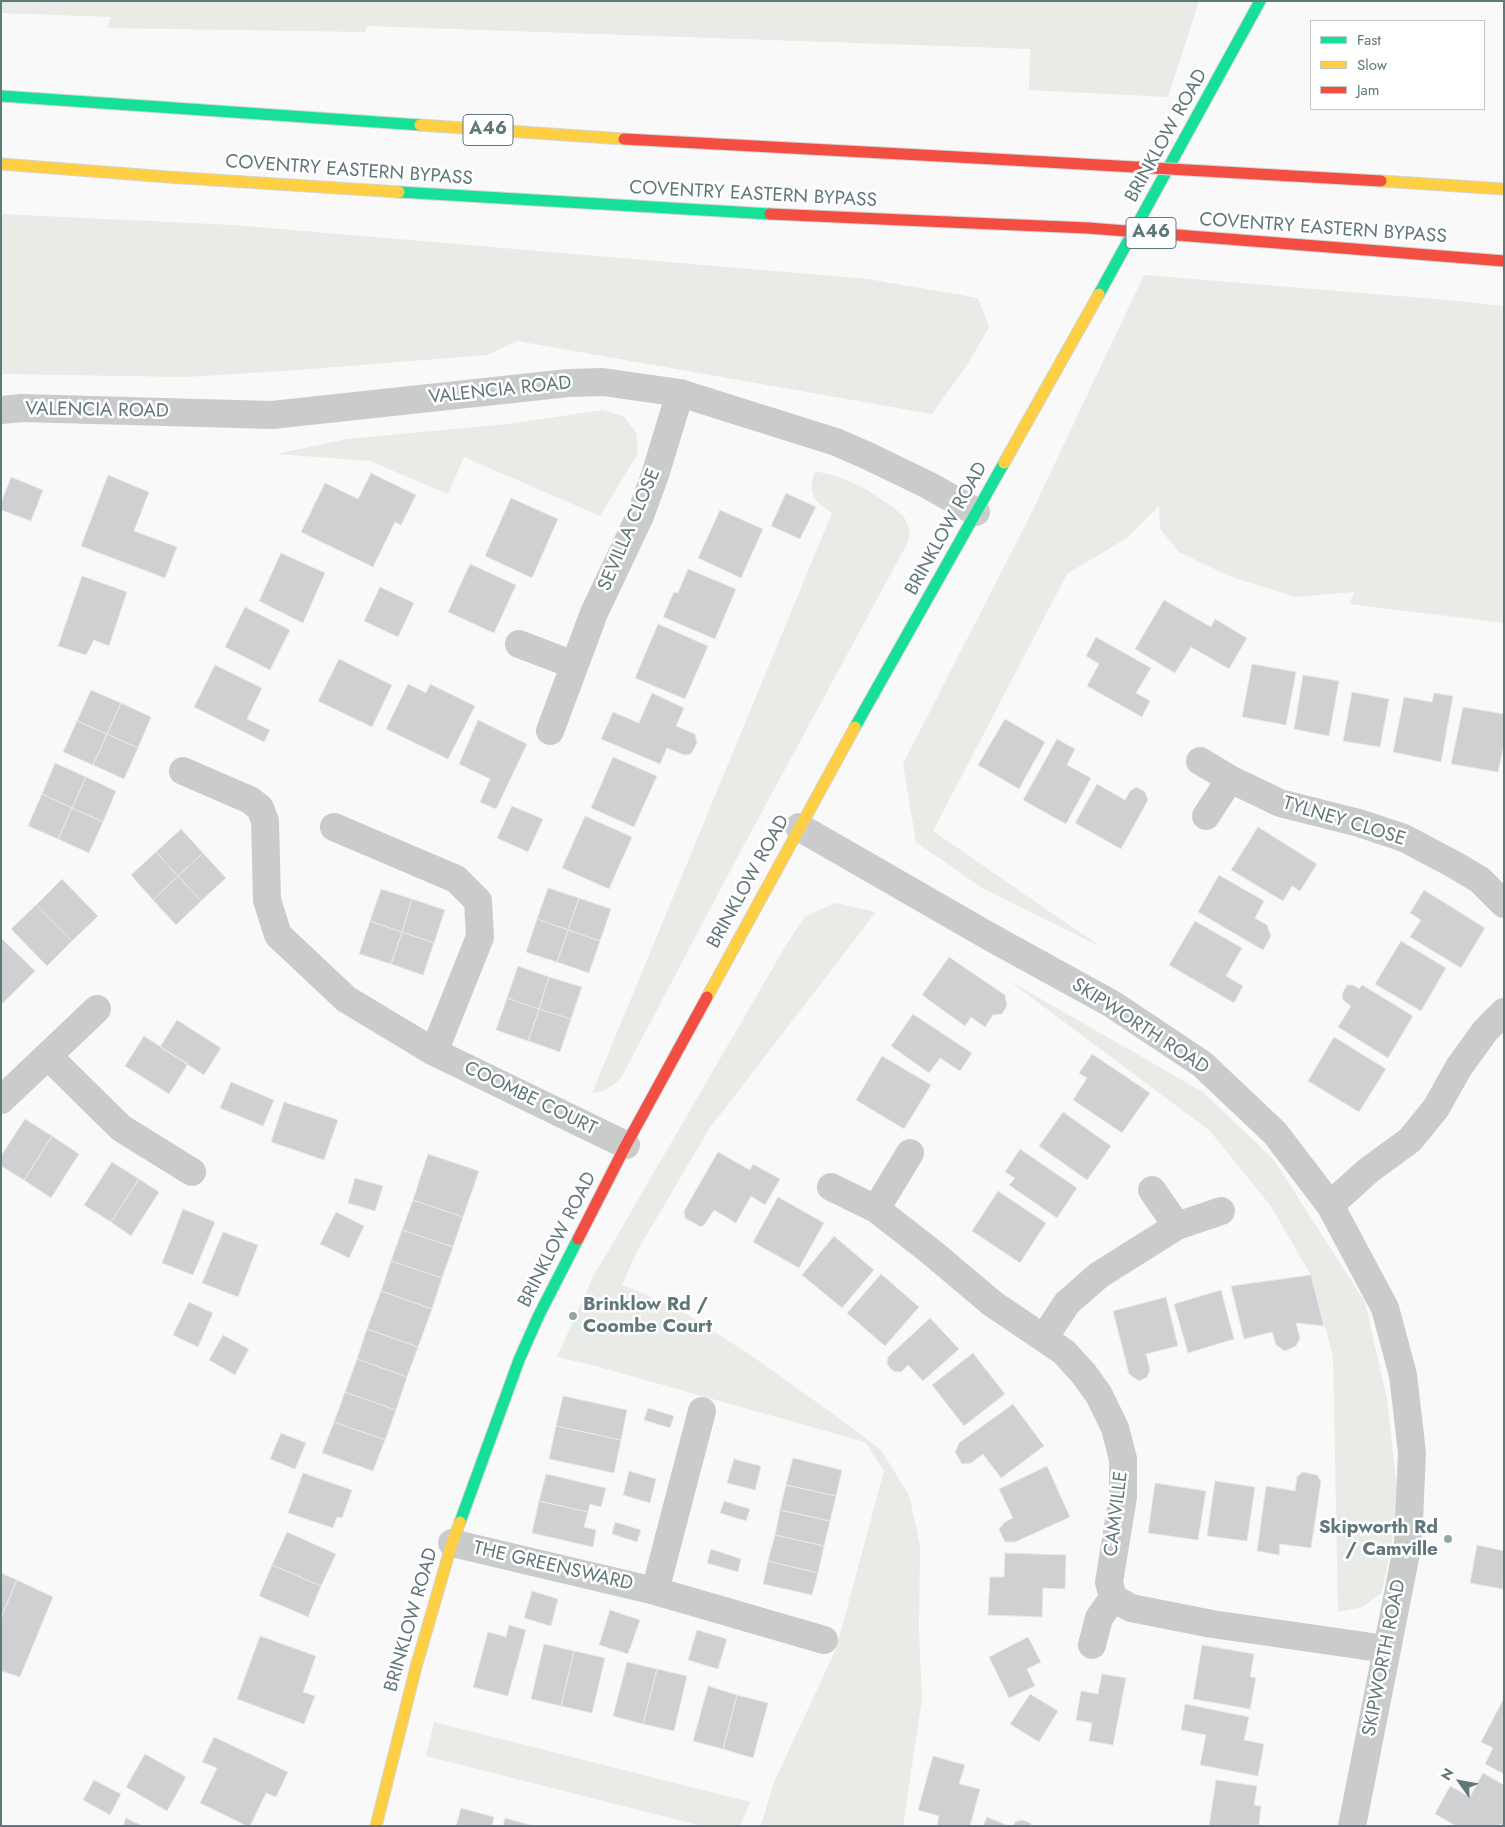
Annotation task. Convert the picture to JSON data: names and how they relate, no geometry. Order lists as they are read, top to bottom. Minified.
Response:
{"streets":{"main road":["A46","BRINKLOW ROAD","COVENTRY EASTERN BYPASS"],"street":["VALENCIA ROAD","SEVILLA CLOSE","TYLNEY CLOSE","SKIPWORTH ROAD","COOMBE COURT","CAMVILLE","THE GREENSWARD"]},"crossings":[["BRINKLOW ROAD","VALENCIA ROAD"],["BRINKLOW ROAD","SKIPWORTH ROAD"],["BRINKLOW ROAD","COOMBE COURT"],["BRINKLOW ROAD","THE GREENSWARD"],["VALENCIA ROAD","SEVILLA CLOSE"]],"places":["Brinklow Rd / Coombe Court","Skipworth Rd / Camville"],"legend":["Fast","Slow","Jam"],"north":"top left"}
